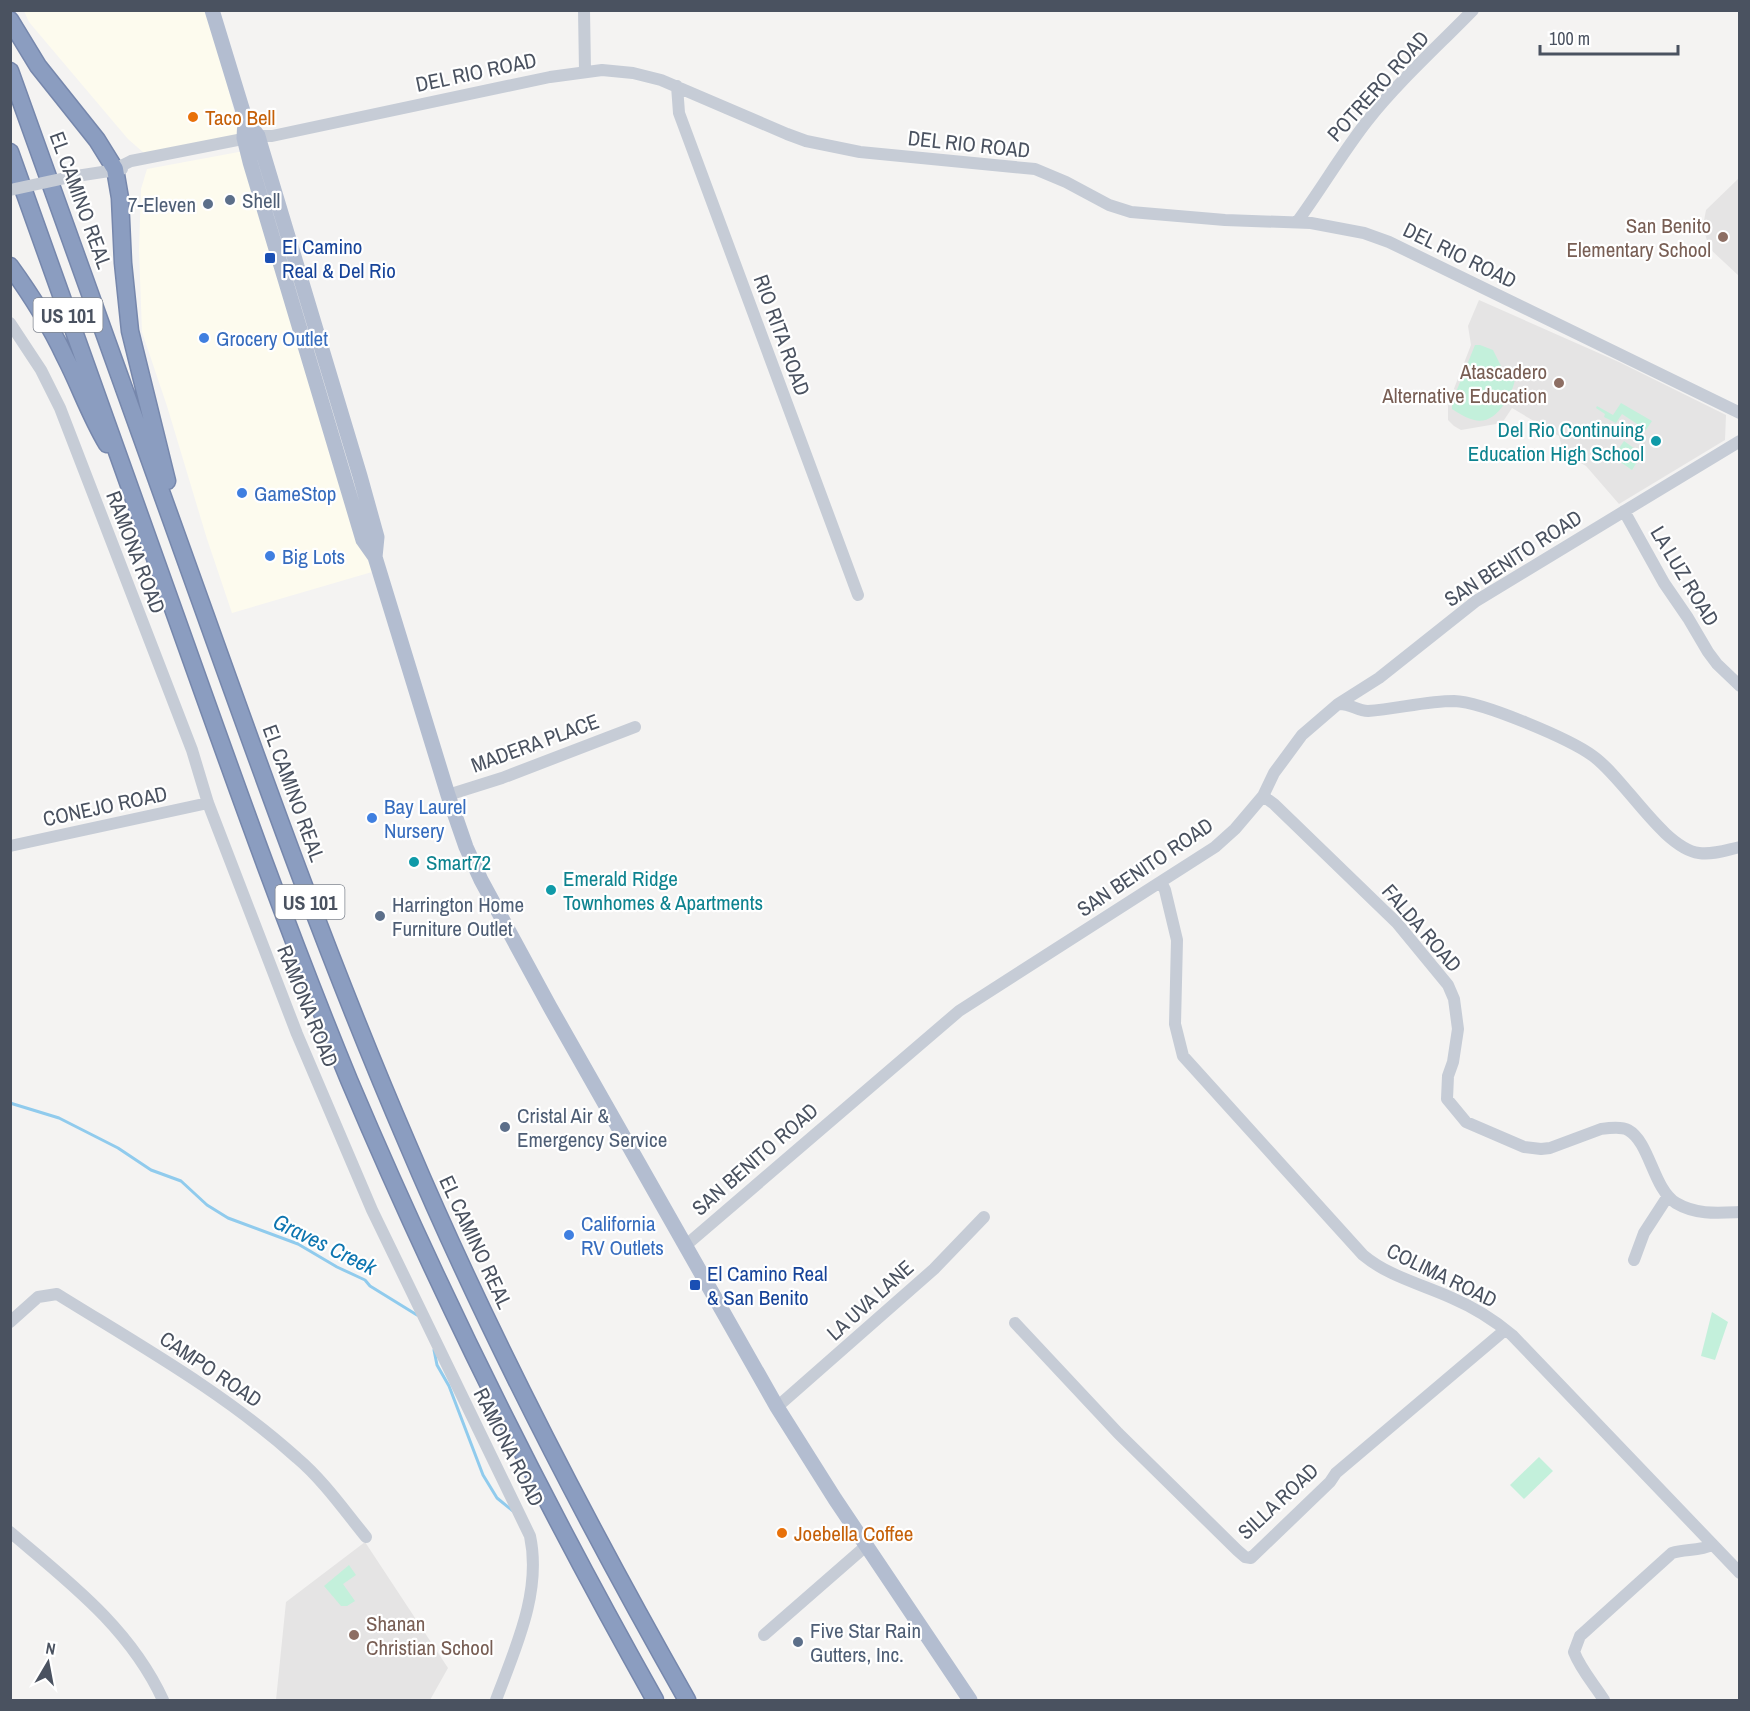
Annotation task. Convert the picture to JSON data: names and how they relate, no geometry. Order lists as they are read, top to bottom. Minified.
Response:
{"streets":{"highway":["EL CAMINO REAL","US 101"],"street":["DEL RIO ROAD","POTRERO ROAD","RIO RITA ROAD","RAMONA ROAD","SAN BENITO ROAD","LA LUZ ROAD","MADERA PLACE","CONEJO ROAD","FALDA ROAD","COLIMA ROAD","LA UVA LANE","CAMPO ROAD","SILLA ROAD"]},"crossings":[["DEL RIO ROAD","POTRERO ROAD"],["DEL RIO ROAD","RIO RITA ROAD"],["RAMONA ROAD","CONEJO ROAD"],["SAN BENITO ROAD","LA LUZ ROAD"],["SAN BENITO ROAD","FALDA ROAD"],["SAN BENITO ROAD","COLIMA ROAD"],["COLIMA ROAD","SILLA ROAD"]],"water":["Graves Creek"],"places":{"other":["Taco Bell","Shell","7-Eleven","San Benito Elementary School","Grocery Outlet","Atascadero Alternative Education","Del Rio Continuing Education High School","GameStop","Big Lots","Bay Laurel Nursery","Smart72","Emerald Ridge Townhomes & Apartments","Harrington Home Furniture Outlet","Cristal Air & Emergency Service","California RV Outlets","Joebella Coffee","Shanan Christian School","Five Star Rain Gutters, Inc."],"transit":["El Camino Real & Del Rio","El Camino Real & San Benito"]},"scale_bar":"100 m","north":"top"}
